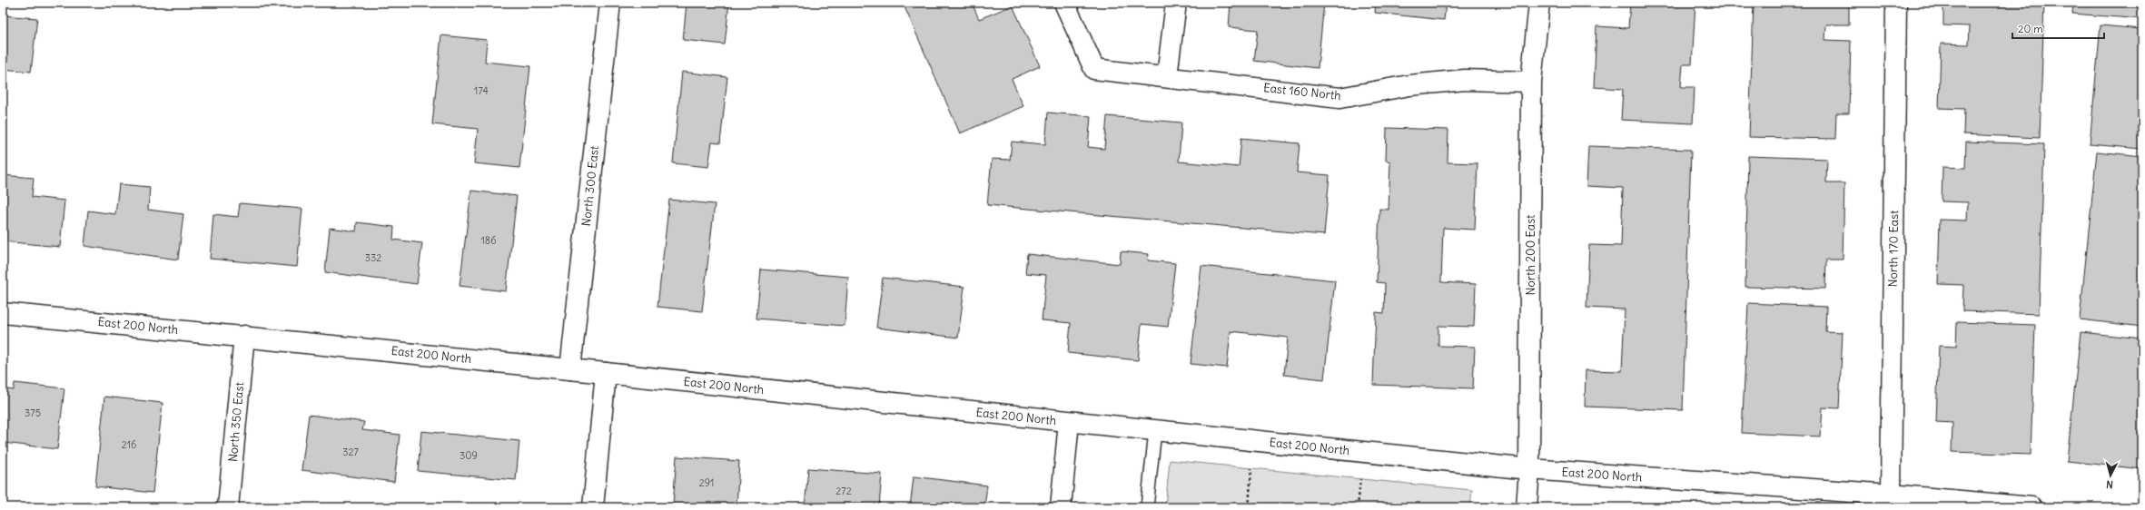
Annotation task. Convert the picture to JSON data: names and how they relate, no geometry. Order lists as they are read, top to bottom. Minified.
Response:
{"streets":{"street":["East 160 North","North 300 East","North 170 East","North 200 East","East 200 North","North 350 East"]},"crossings":[["East 160 North","North 200 East"],["North 300 East","East 200 North"],["North 170 East","East 200 North"],["North 200 East","East 200 North"],["East 200 North","North 350 East"]],"house_numbers":["174","186","332","375","216","327","309","291","272"],"scale_bar":"20 m","north":"bottom"}
